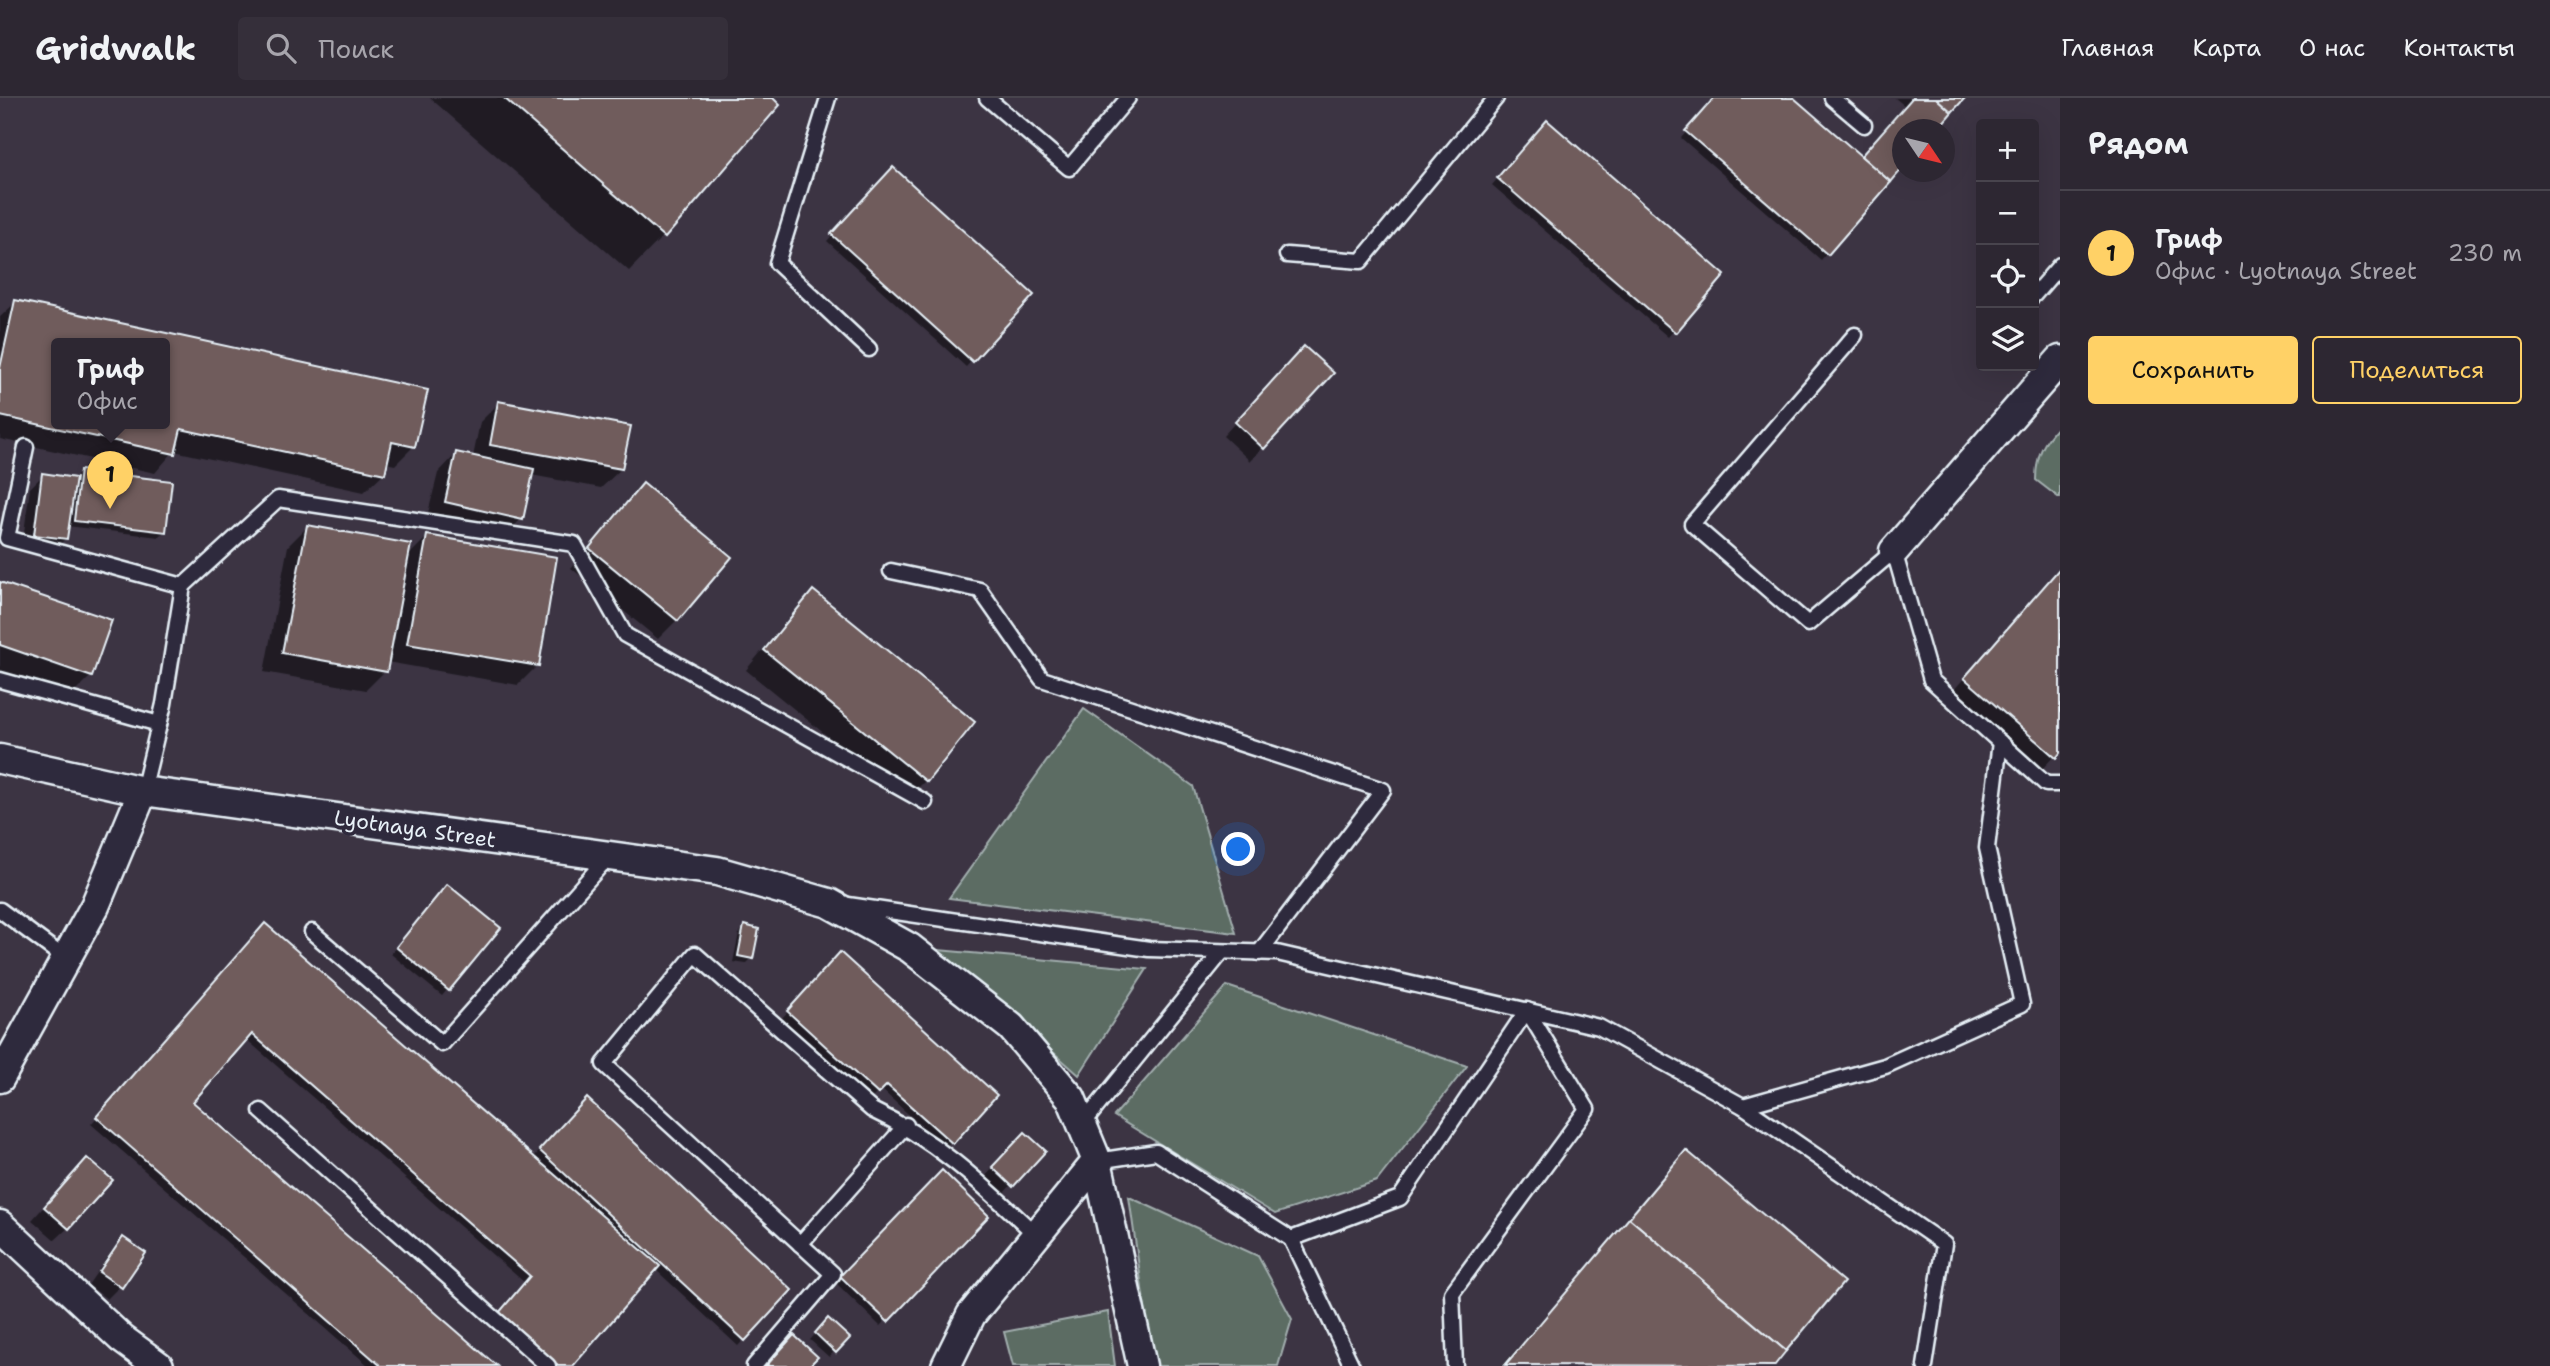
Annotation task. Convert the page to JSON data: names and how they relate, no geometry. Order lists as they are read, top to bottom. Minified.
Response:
{"streets":{"street":["Lyotnaya Street"]},"north":"bottom right","page":{"header":"Gridwalk","search":"Поиск","nav":["Главная","Карта","О нас","Контакты"],"heading":"Рядом","map_buttons":["+","−"],"list":[{"mark":"1","name":"Гриф","note":"Офис · Lyotnaya Street","value":"230 m"}],"buttons":["Сохранить","Поделиться"],"popup":["Гриф","Офис"],"pins":"1"}}
